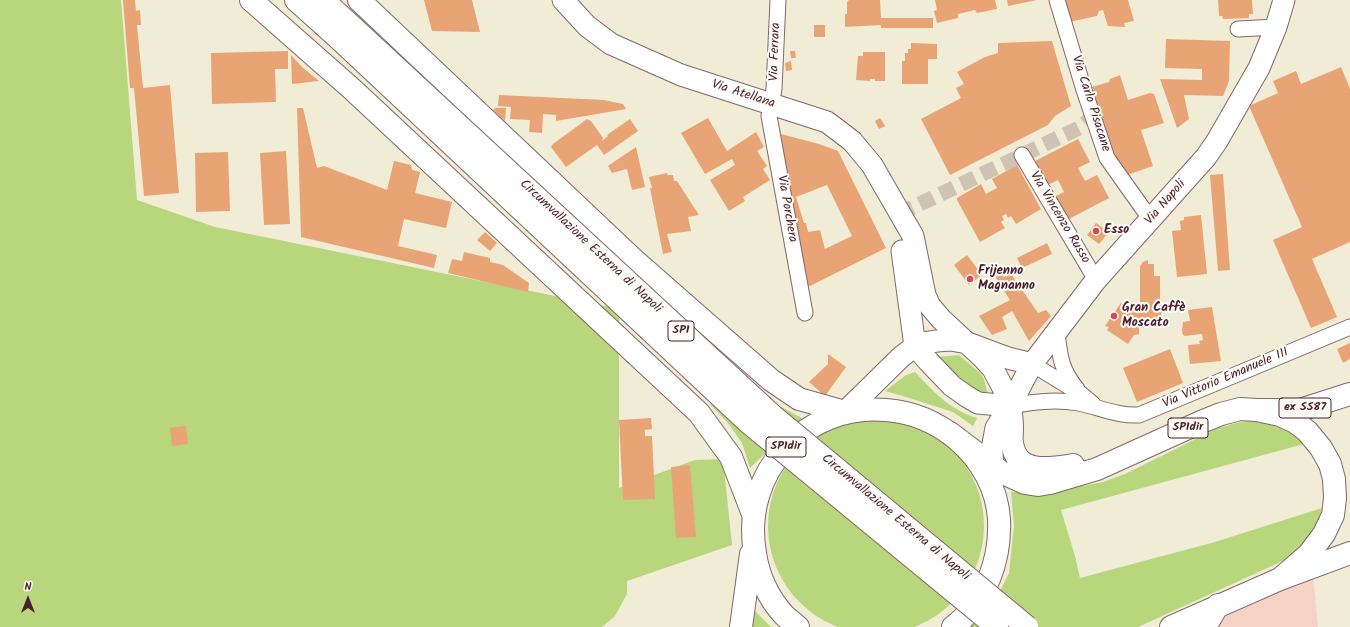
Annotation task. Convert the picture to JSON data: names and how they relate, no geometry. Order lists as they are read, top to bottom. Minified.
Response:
{"streets":{"main road":["Via Atellana","Via Napoli","Circumvallazione Esterna di Napoli","SP1","ex SS87","SP1dir"],"street":["Via Ferrara","Via Carlo Pisacane","Via Porchera","Via Vincenzo Russo","Via Vittorio Emanuele III"]},"crossings":[["Via Ferrara","Via Atellana"],["Via Ferrara","Via Porchera"],["Via Atellana","Via Napoli"],["Via Atellana","Via Porchera"],["Via Atellana","Via Vittorio Emanuele III"],["Via Carlo Pisacane","Via Napoli"],["Via Napoli","Via Vincenzo Russo"],["Via Napoli","Via Vittorio Emanuele III"],["Via Napoli","SP1dir"],["ex SS87","SP1dir"]],"places":["Esso","Frijenno Magnanno","Gran Caffè Moscato"],"north":"top"}
